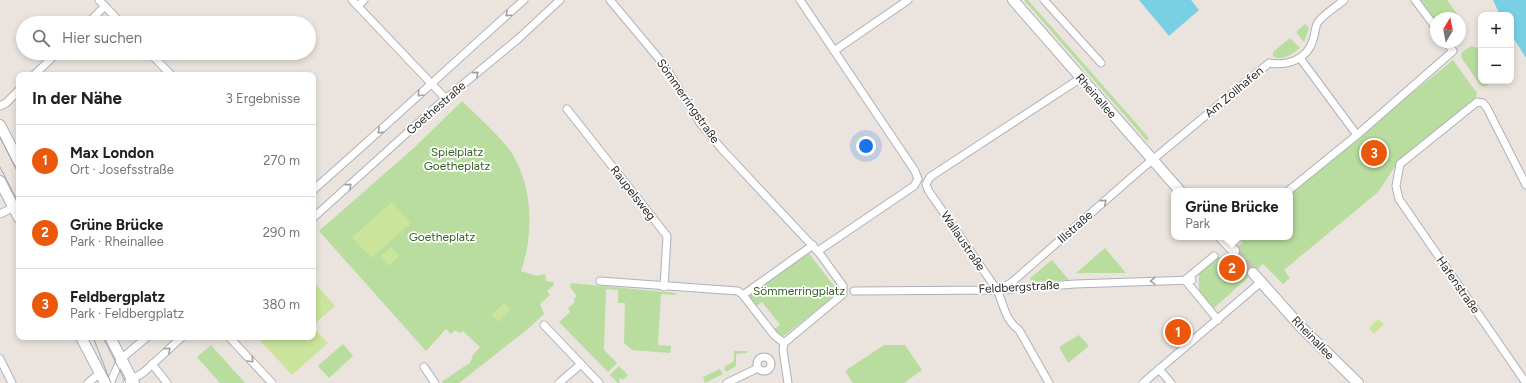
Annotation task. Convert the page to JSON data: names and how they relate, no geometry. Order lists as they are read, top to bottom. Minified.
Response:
{"streets":{"main road":["Rheinallee"],"street":["Am Zollhafen","Sömmerringstraße","Goethestraße","Raupelsweg","Illstraße","Wallaustraße","Hafenstraße","Feldbergstraße"]},"crossings":[["Am Zollhafen","Rheinallee"],["Am Zollhafen","Illstraße"],["Rheinallee","Illstraße"],["Rheinallee","Wallaustraße"],["Illstraße","Wallaustraße"],["Illstraße","Feldbergstraße"],["Wallaustraße","Feldbergstraße"]],"one_way":["Illstraße","Feldbergstraße"],"parks":["Spielplatz Goetheplatz","Goetheplatz","Sömmerringplatz"],"north":"top","page":{"map_buttons":["+","−"],"search":"Hier suchen","heading":["In der Nähe","3 Ergebnisse"],"list":[{"mark":"1","name":"Max London","note":"Ort · Josefsstraße","value":"270 m"},{"mark":"2","name":"Grüne Brücke","note":"Park · Rheinallee","value":"290 m"},{"mark":"3","name":"Feldbergplatz","note":"Park · Feldbergplatz","value":"380 m"}],"pins":["3","2","1"],"popup":["Grüne Brücke","Park"]}}
